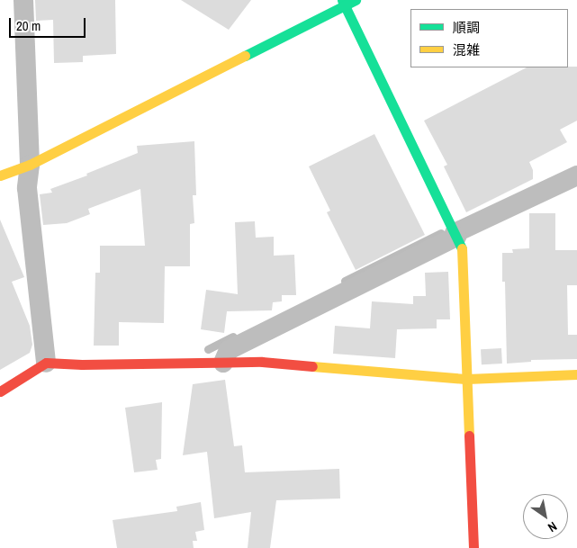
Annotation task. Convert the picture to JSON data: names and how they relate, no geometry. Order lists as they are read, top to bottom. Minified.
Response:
{"legend":["順調","混雑"],"scale_bar":"20 m","north":"bottom right"}
